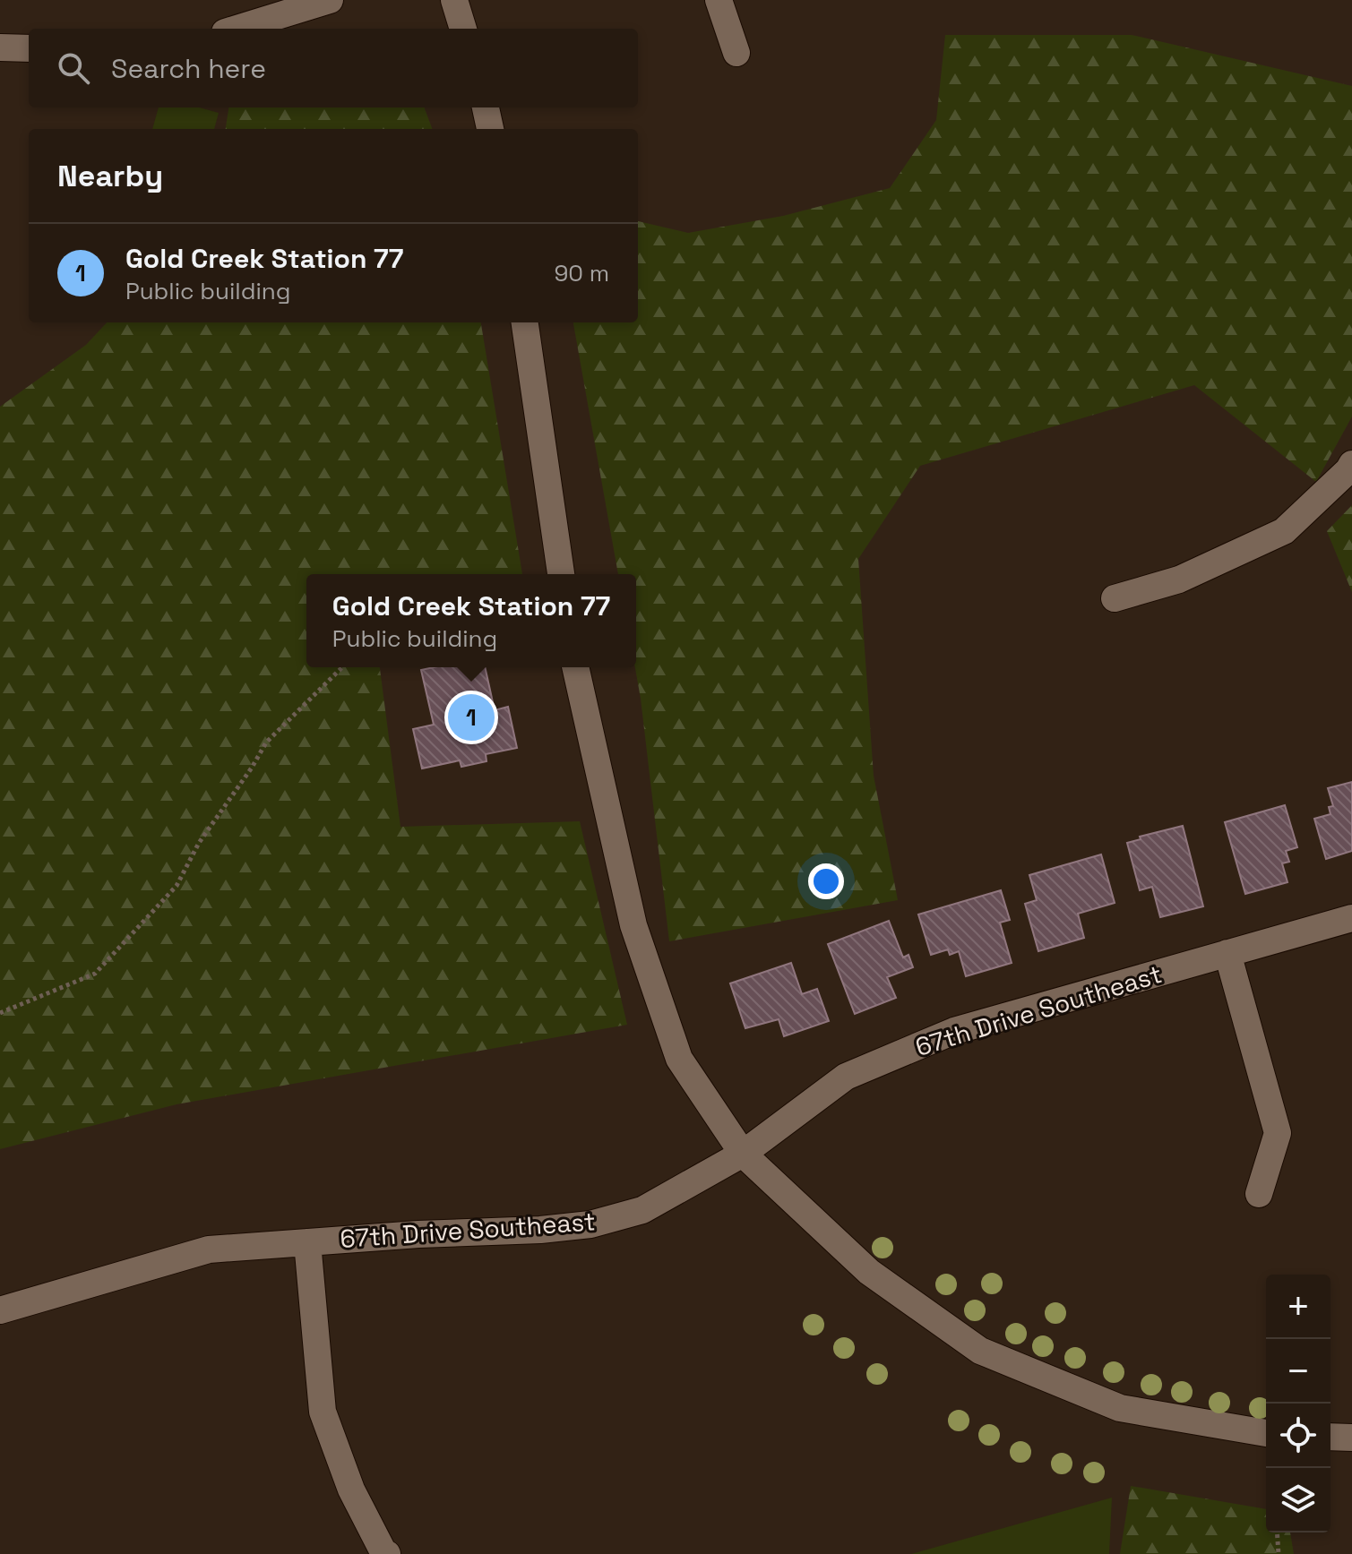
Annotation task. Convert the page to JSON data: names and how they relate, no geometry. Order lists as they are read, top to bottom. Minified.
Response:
{"streets":{"street":["67th Drive Southeast"]},"page":{"search":"Search here","heading":"Nearby","list":[{"mark":"1","name":"Gold Creek Station 77","note":"Public building","value":"90 m"}],"popup":["Gold Creek Station 77","Public building"],"pins":"1","map_buttons":["+","−"]}}
